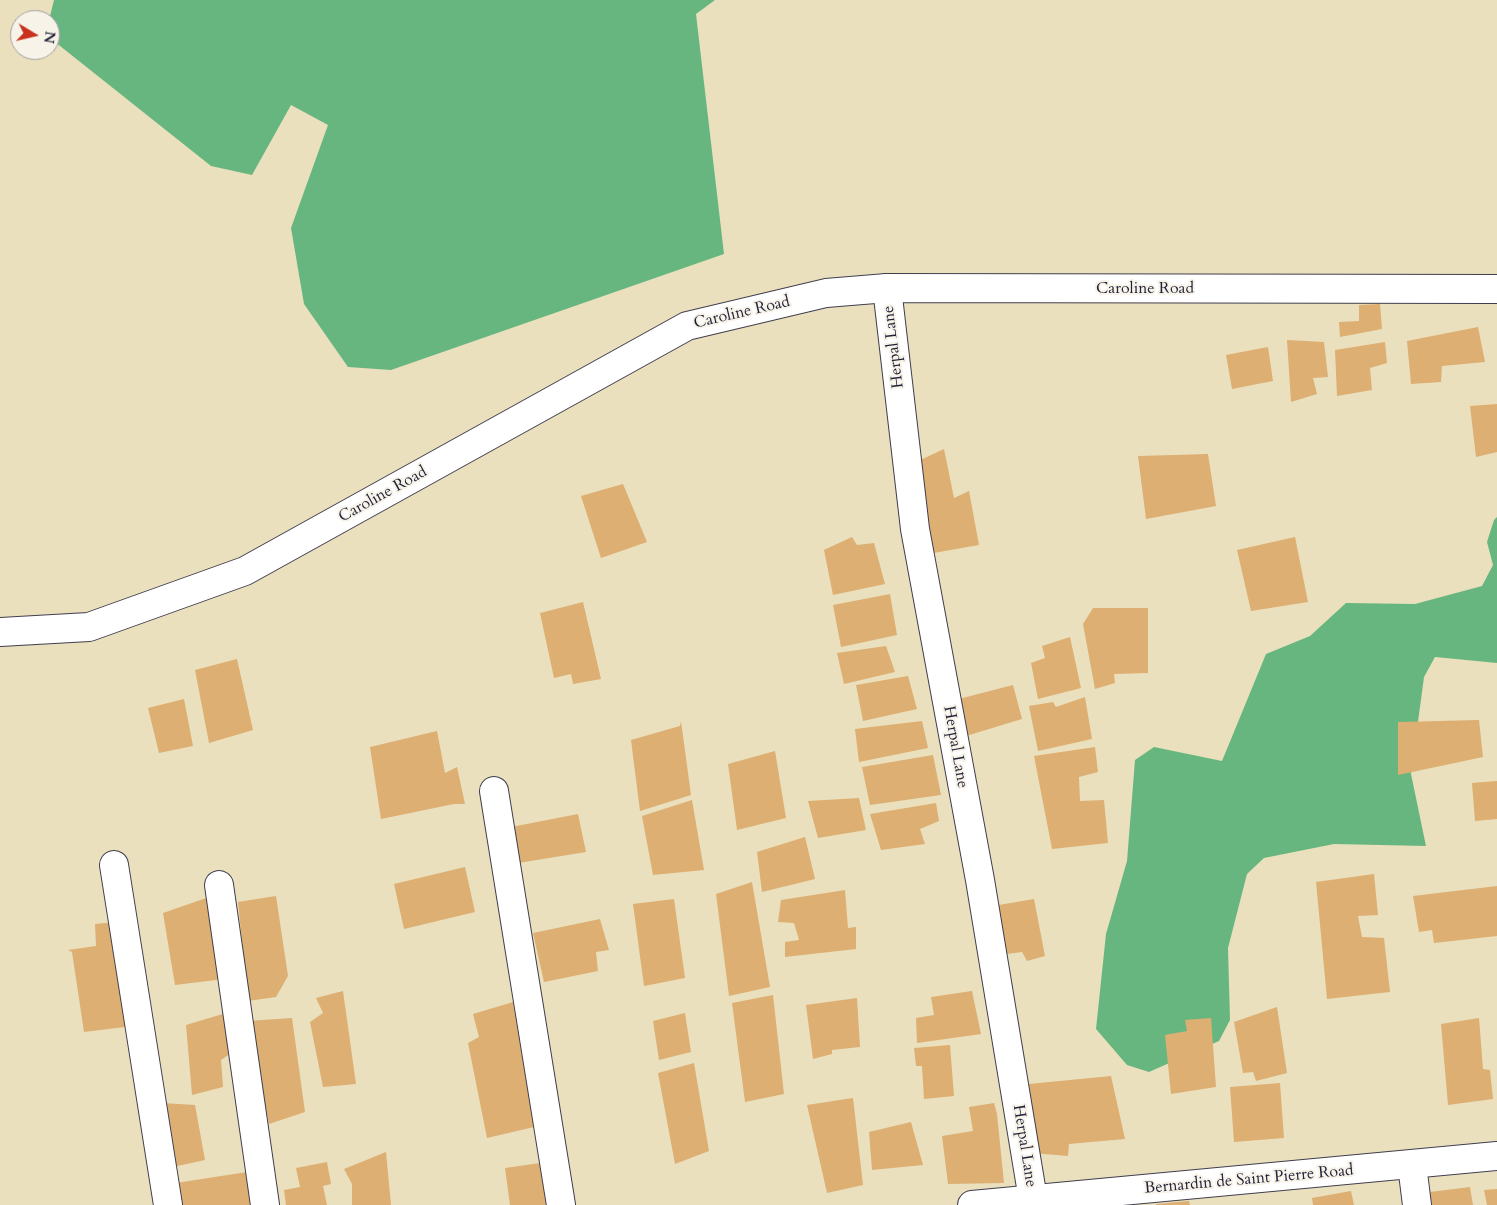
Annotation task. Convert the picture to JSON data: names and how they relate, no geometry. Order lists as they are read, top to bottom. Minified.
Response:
{"streets":{"main road":["Caroline Road","Herpal Lane","Bernardin de Saint Pierre Road"]},"crossings":[["Caroline Road","Herpal Lane"],["Herpal Lane","Bernardin de Saint Pierre Road"]],"north":"right"}
